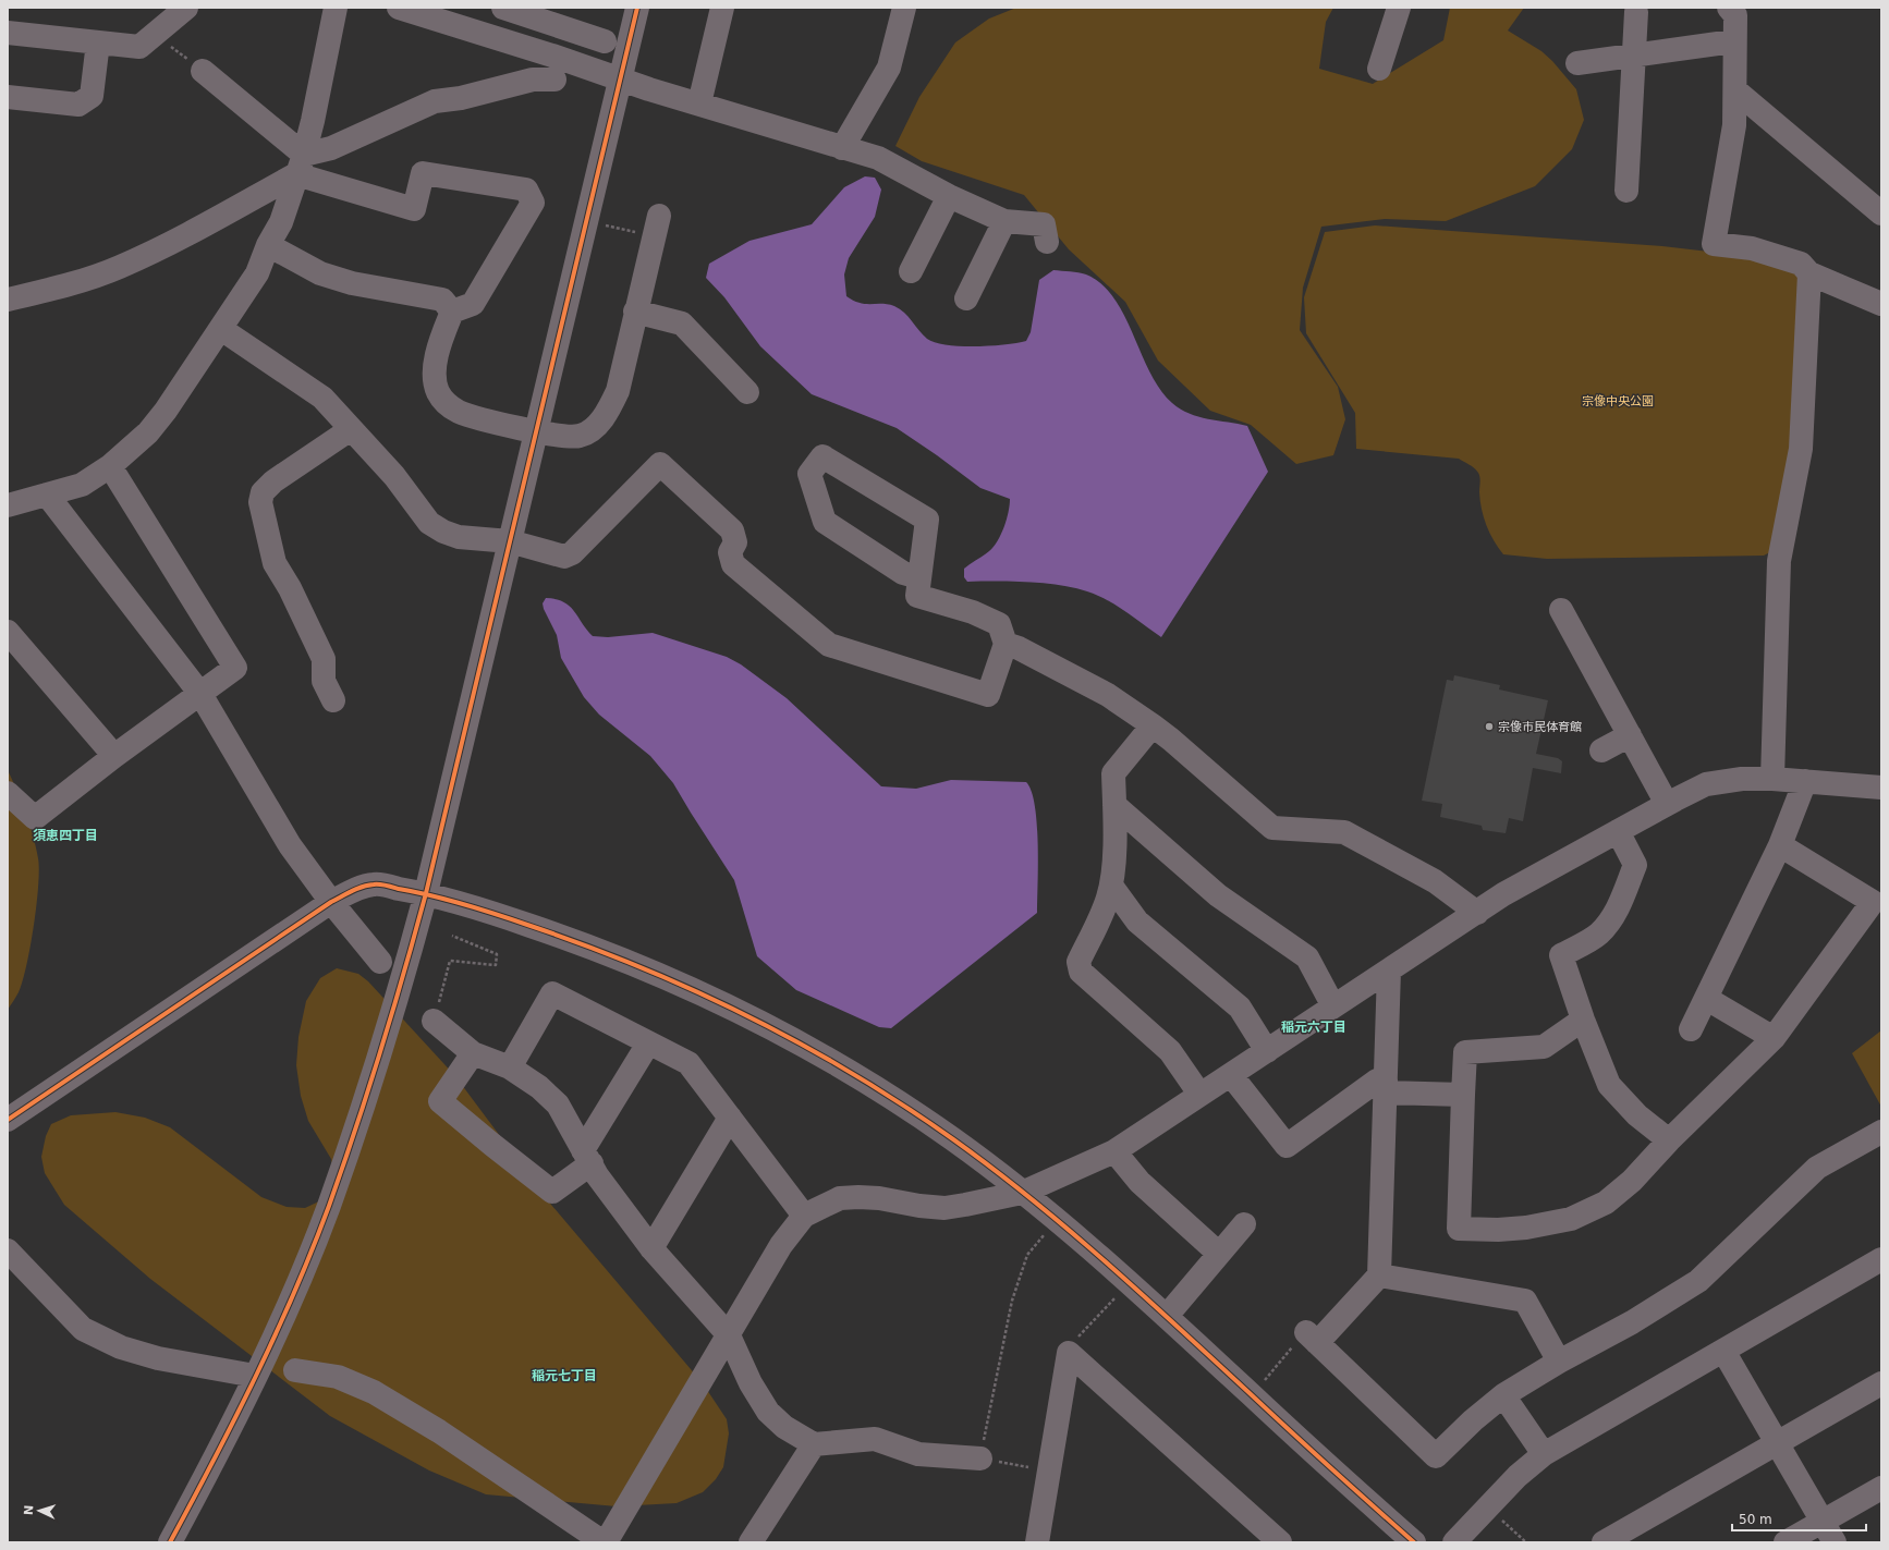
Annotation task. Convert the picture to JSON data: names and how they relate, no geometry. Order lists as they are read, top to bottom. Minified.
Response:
{"districts":["須恵四丁目","稲元六丁目","稲元七丁目"],"parks":["宗像中央公園"],"places":["宗像市民体育館"],"scale_bar":"50 m","north":"left"}
